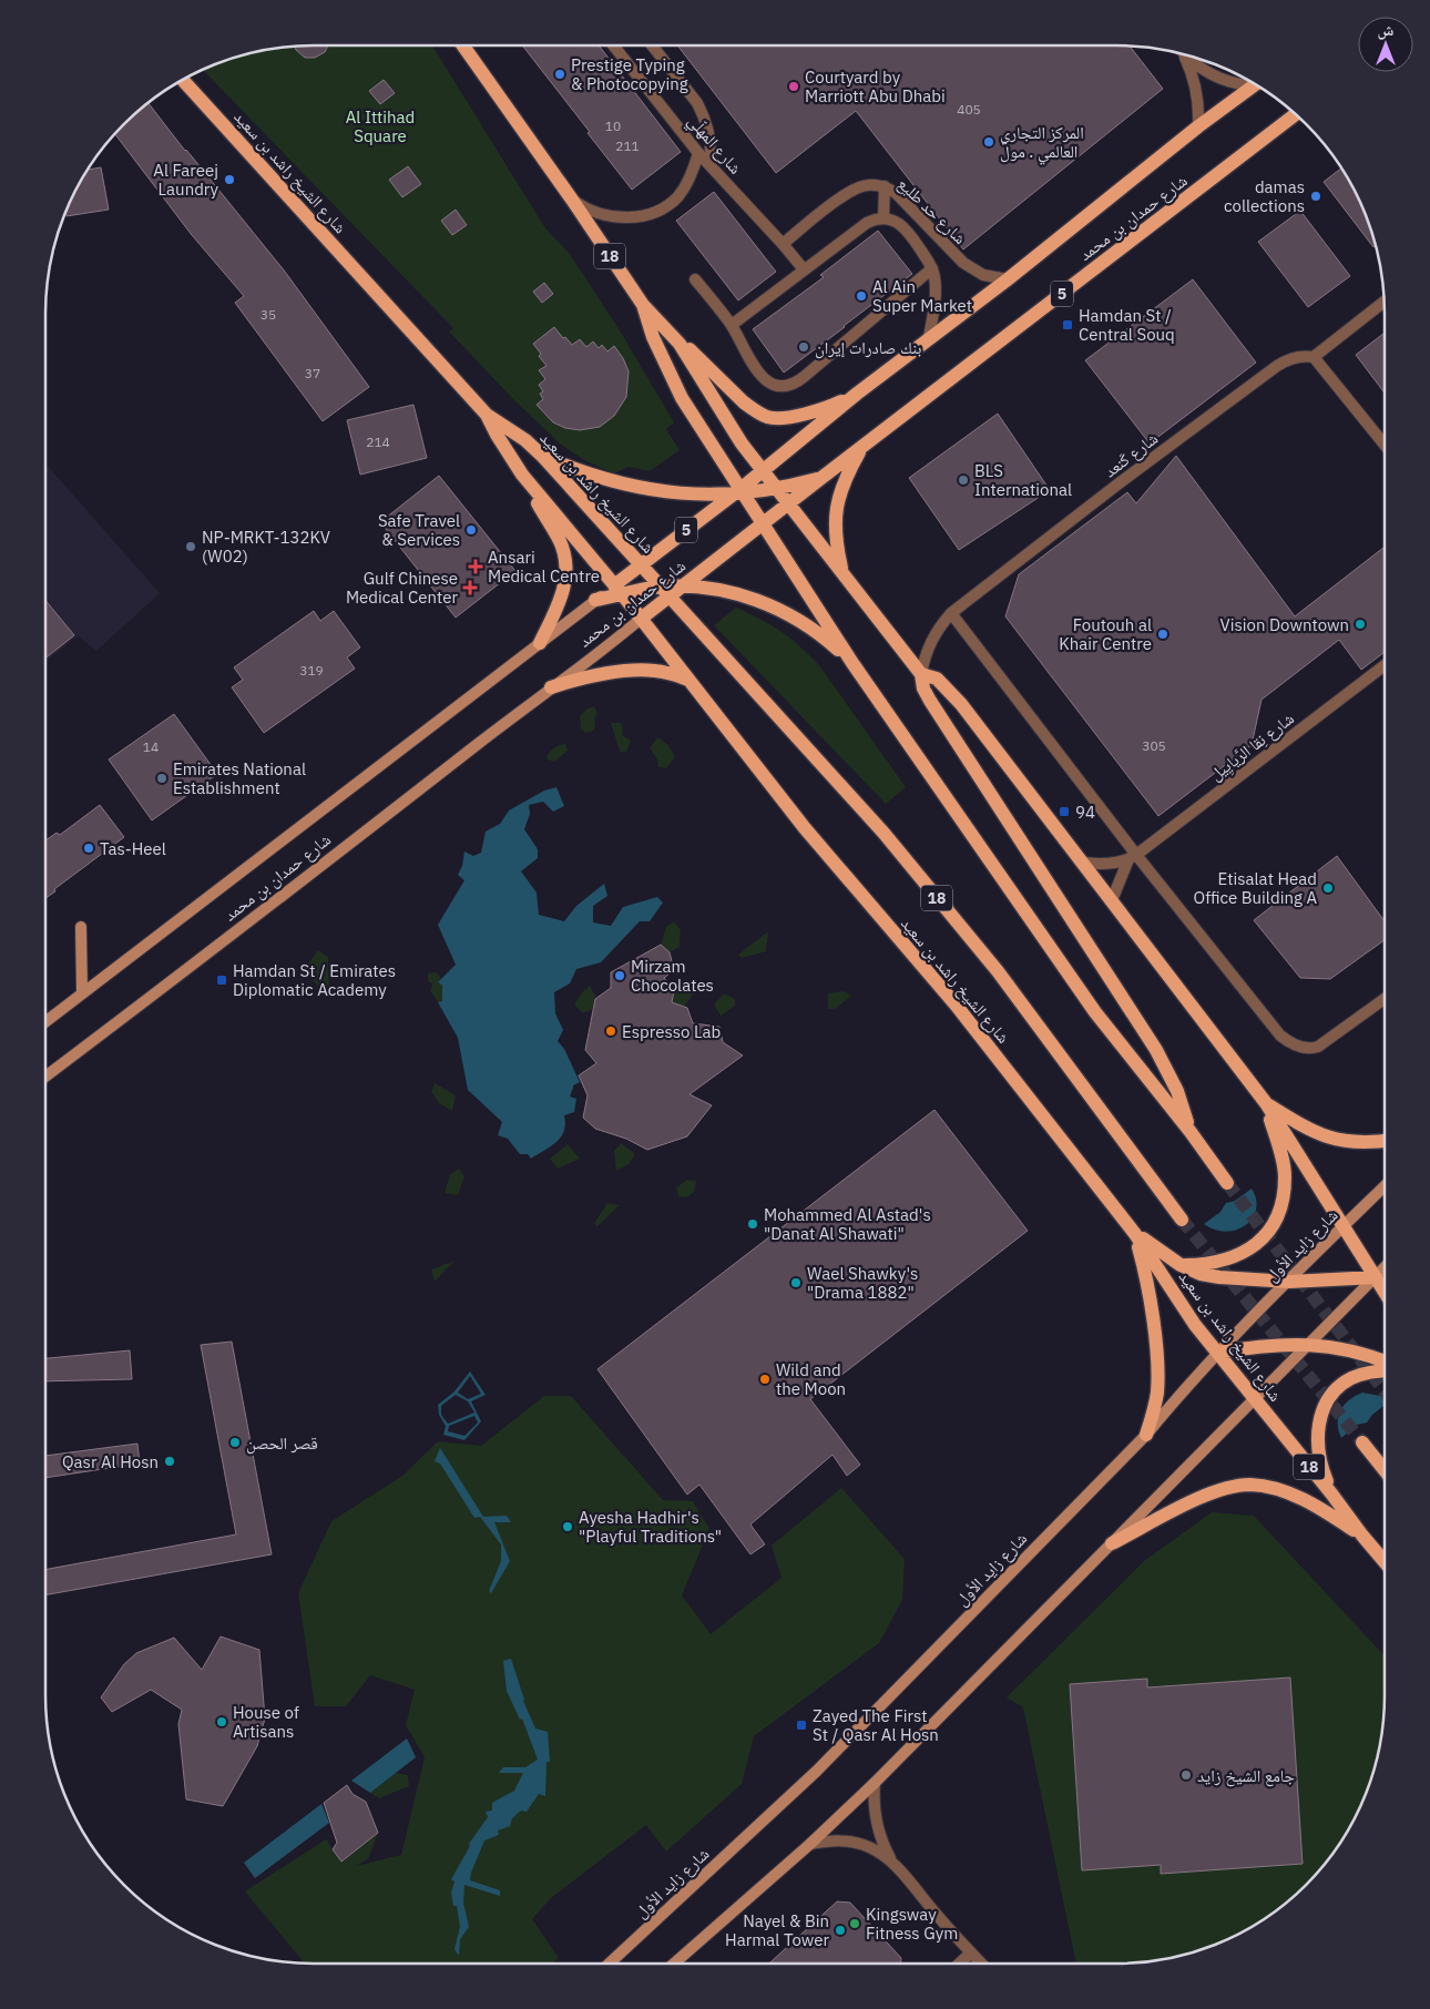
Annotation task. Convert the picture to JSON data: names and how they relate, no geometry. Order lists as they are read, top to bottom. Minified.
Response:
{"streets":{"main road":["شارع الشيخ راشد بن سعيد","شارع حمدان بن محمد","18","5","شارع زايد الأول"],"street":["شارع المهلّي","شارع حد طليع","شارع كَنعد","شارع نِقا الرَّيايِيل"]},"crossings":[["شارع المهلّي","شارع حد طليع"],["شارع الشيخ راشد بن سعيد","شارع حمدان بن محمد"],["شارع الشيخ راشد بن سعيد","شارع زايد الأول"],["شارع حد طليع","شارع حمدان بن محمد"],["شارع حمدان بن محمد","18"],["18","شارع كَنعد"],["18","شارع نِقا الرَّيايِيل"],["18","شارع زايد الأول"]],"parks":["Al Ittihad Square"],"places":{"other":["Prestige Typing & Photocopying","Courtyard by Marriott Abu Dhabi","المركز التجاري العالمي . مول","Al Fareej Laundry","damas collections","Al Ain Super Market","بنك صادرات إيران","BLS International","Safe Travel & Services","NP-MRKT-132KV (W02)","Vision Downtown","Foutouh al Khair Centre","Emirates National Establishment","Tas-Heel","Etisalat Head Office Building A","Mirzam Chocolates","Espresso Lab","Mohammed Al Astad's \"Danat Al Shawati\"","Wael Shawky's \"Drama 1882\"","Wild and the Moon","قصر الحصن","Qasr Al Hosn","Ayesha Hadhir's \"Playful Traditions\"","House of Artisans","جامع الشيخ زايد","Kingsway Fitness Gym","Nayel & Bin Harmal Tower"],"transit":["Hamdan St / Central Souq","94","Hamdan St / Emirates Diplomatic Academy","Zayed The First St / Qasr Al Hosn"],"health":["Ansari Medical Centre","Gulf Chinese Medical Center"]},"house_numbers":["405","10","211","35","37","214","319","305","14"],"north":"top"}
